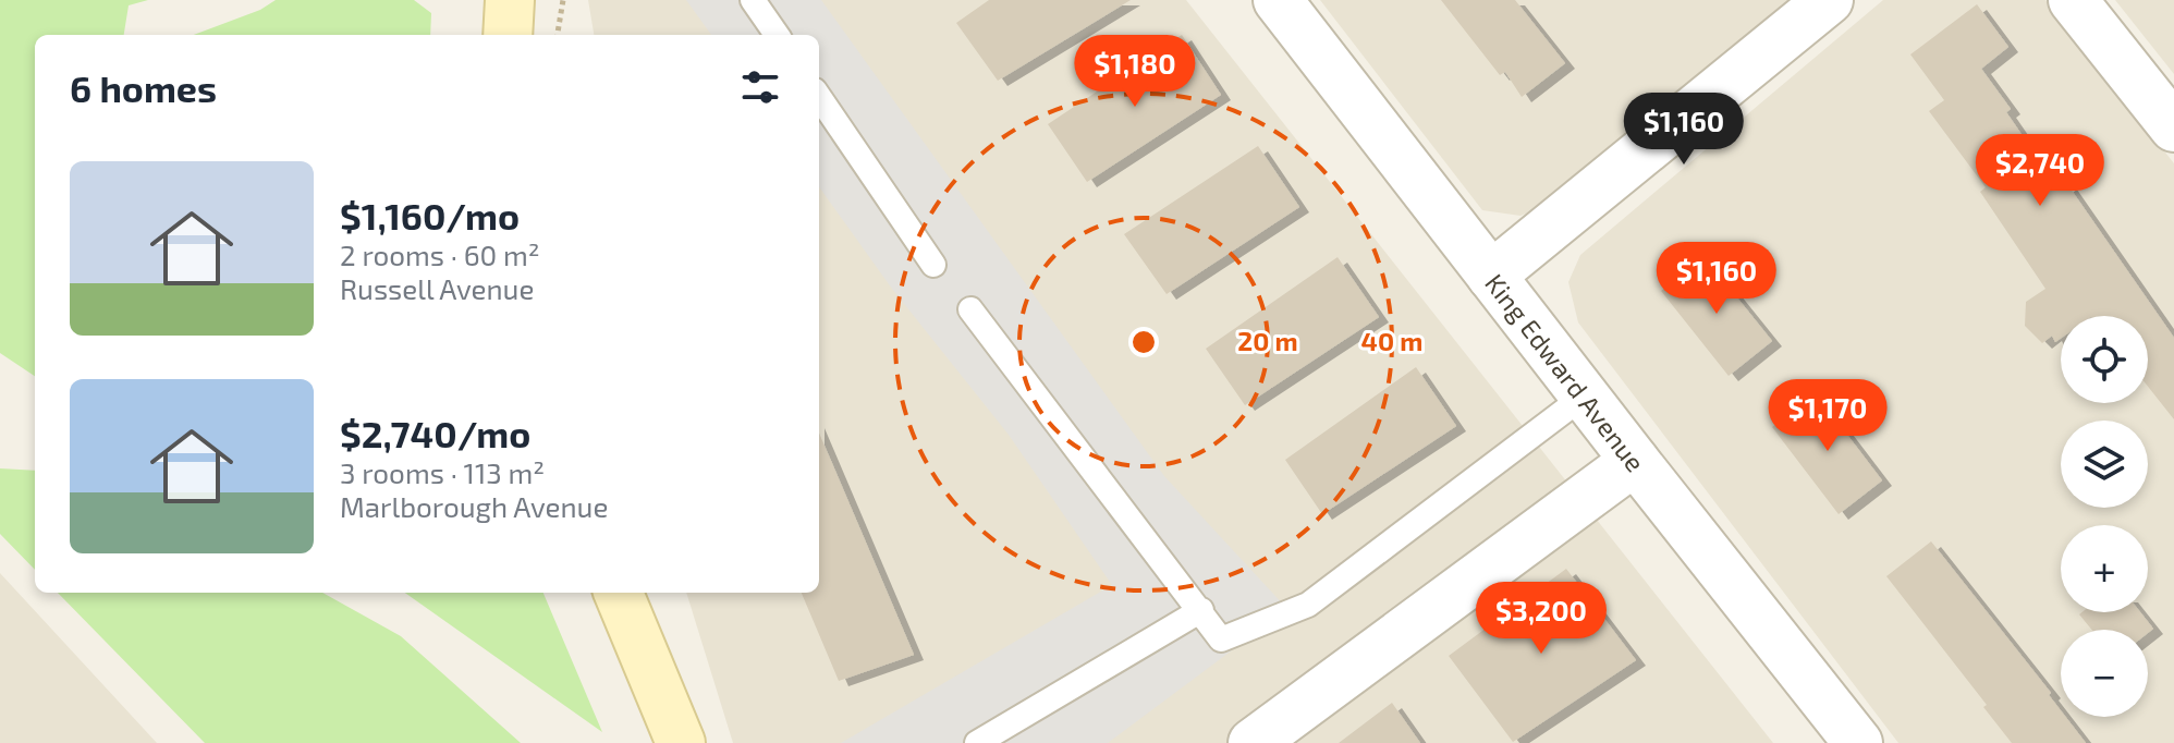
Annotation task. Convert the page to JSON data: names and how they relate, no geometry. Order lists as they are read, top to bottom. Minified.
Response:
{"streets":{"street":["King Edward Avenue"]},"page":{"price":["$1,180","$1,160","$2,740","$1,160","$1,170","$3,200"],"heading":"6 homes","list":[{"name":"$1,160/mo","note":"2 rooms · 60 m² · Russell Avenue"},{"name":"$2,740/mo","note":"3 rooms · 113 m² · Marlborough Avenue"}],"map_buttons":["+","−"]},"rings":["20 m","40 m"]}
